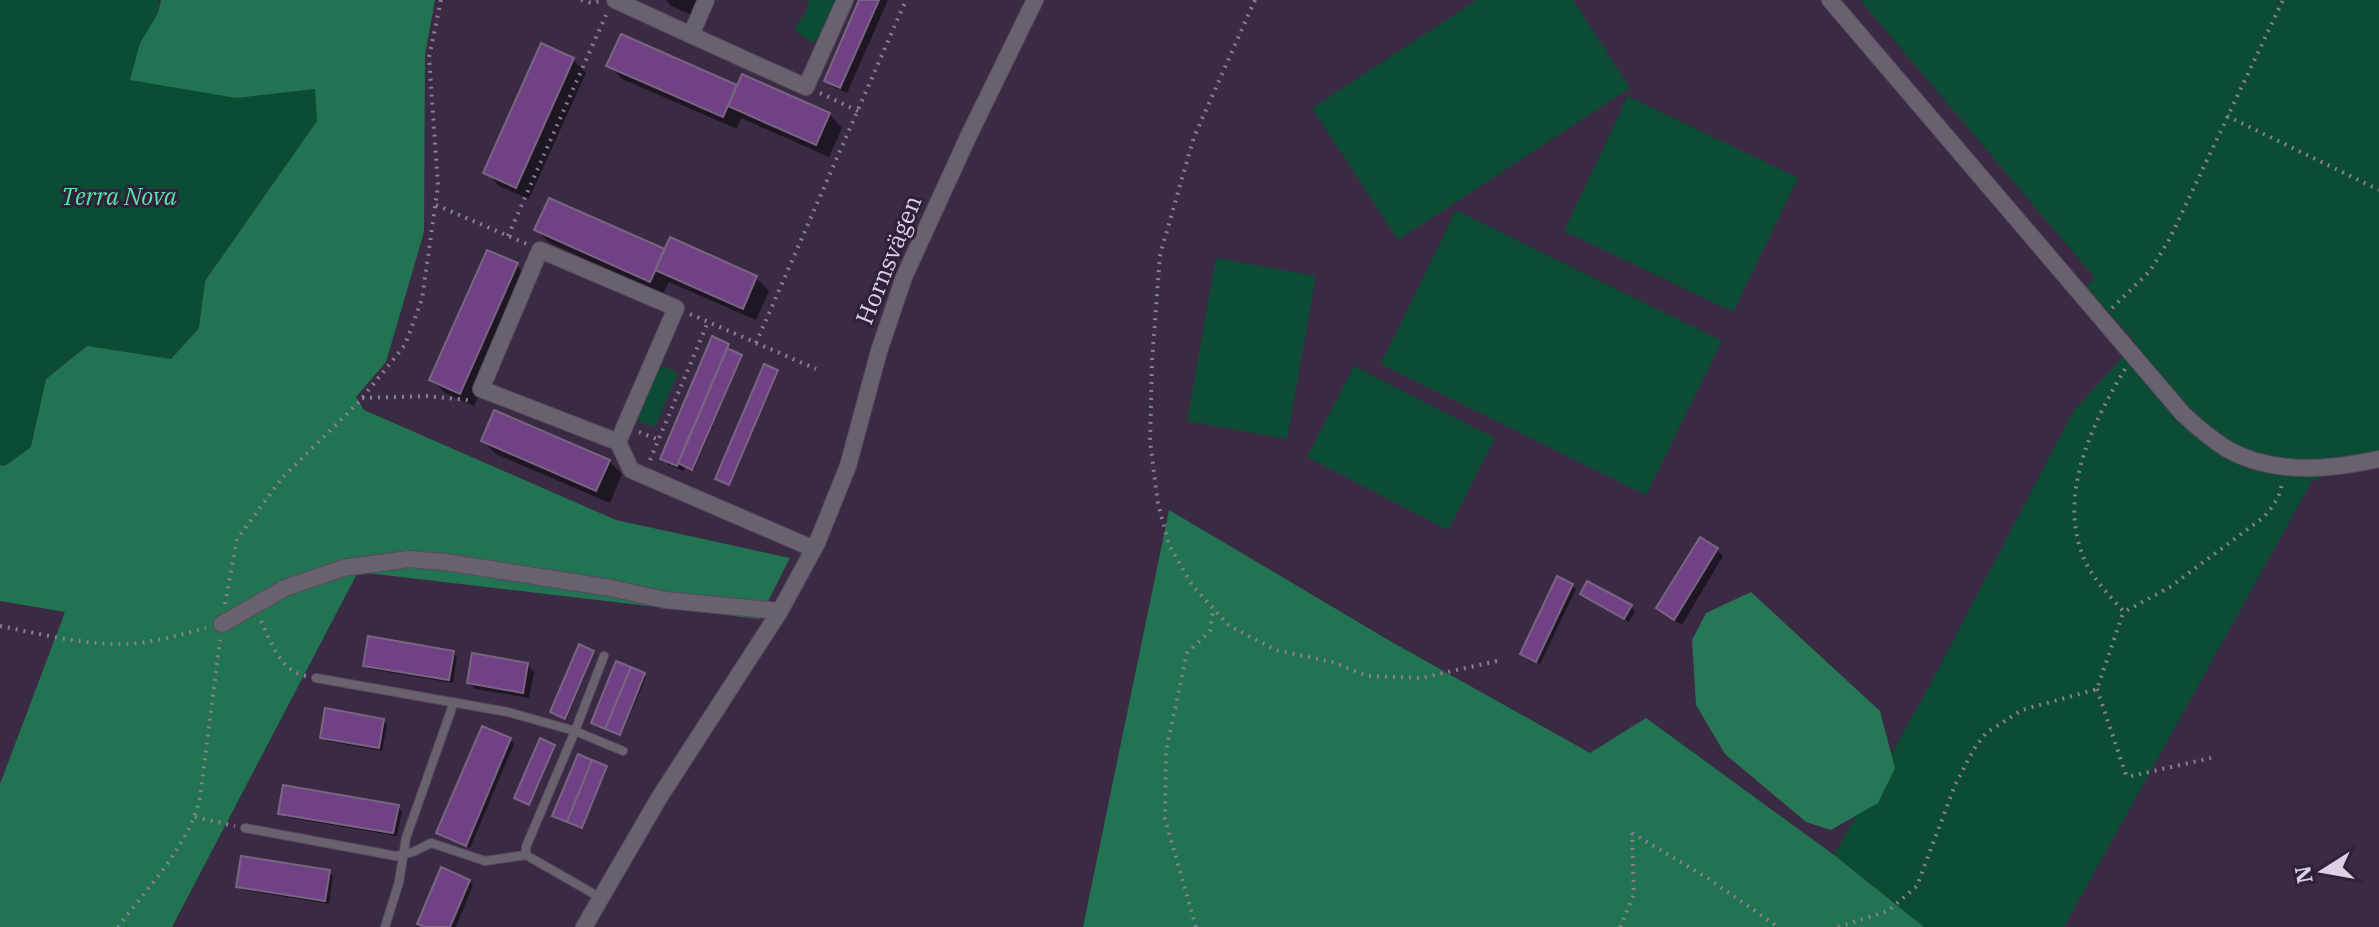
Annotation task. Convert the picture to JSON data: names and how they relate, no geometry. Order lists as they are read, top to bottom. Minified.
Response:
{"streets":{"street":["Hornsvägen"]},"parks":["Terra Nova"],"north":"left"}
